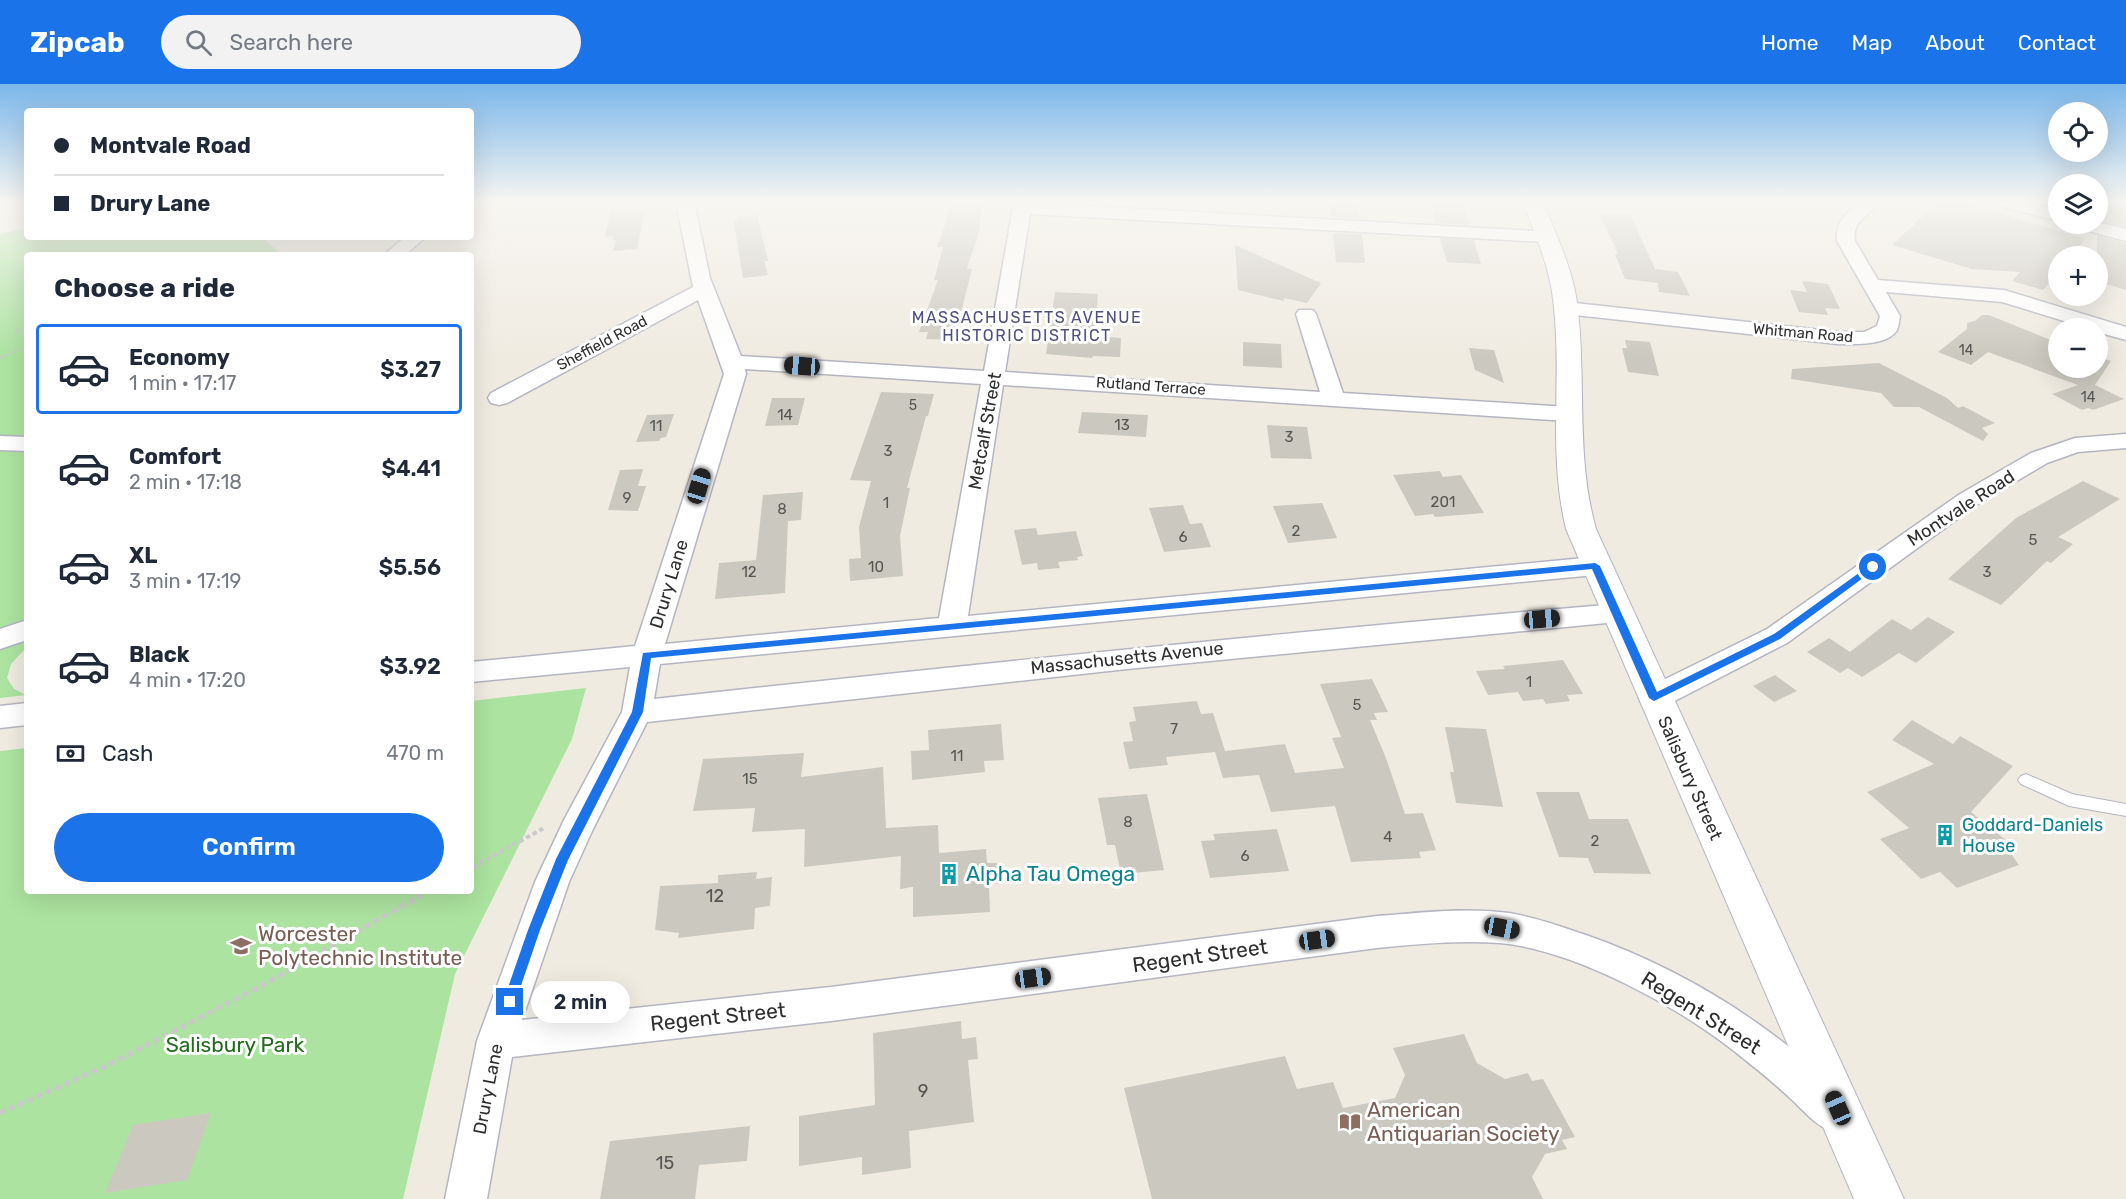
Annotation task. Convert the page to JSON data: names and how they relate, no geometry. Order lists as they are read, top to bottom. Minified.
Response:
{"streets":{"main road":["Salisbury Street"],"street":["Whitman Road","Sheffield Road","Rutland Terrace","Metcalf Street","Montvale Road","Drury Lane","Massachusetts Avenue","Regent Street"]},"crossings":[["Whitman Road","Salisbury Street"],["Sheffield Road","Drury Lane"],["Rutland Terrace","Metcalf Street"],["Rutland Terrace","Drury Lane"],["Rutland Terrace","Salisbury Street"],["Montvale Road","Salisbury Street"],["Drury Lane","Massachusetts Avenue"],["Drury Lane","Regent Street"],["Massachusetts Avenue","Salisbury Street"],["Salisbury Street","Regent Street"]],"districts":["MASSACHUSETTS AVENUE HISTORIC DISTRICT"],"parks":["Salisbury Park"],"places":{"building":["Goddard-Daniels House","Alpha Tau Omega"],"school or university":["Worcester Polytechnic Institute"],"library":["American Antiquarian Society"]},"house_numbers":["14","14","5","14","13","11","3","3","9","201","1","8","2","6","5","10","12","3","1","5","7","11","15","8","4","2","6","12","9","15"],"page":{"header":"Zipcab","search":"Search here","nav":["Home","Map","About","Contact"],"map_buttons":["+","−"],"banner":["Montvale Road","Drury Lane"],"heading":"Choose a ride","list":[{"name":"Economy","note":"1 min · 17:17","value":"$3.27"},{"name":"Comfort","note":"2 min · 17:18","value":"$4.41"},{"name":"XL","note":"3 min · 17:19","value":"$5.56"},{"name":"Black","note":"4 min · 17:20","value":"$3.92"}],"pay":["Cash","470 m"],"buttons":"Confirm","bubble":"2 min"}}
